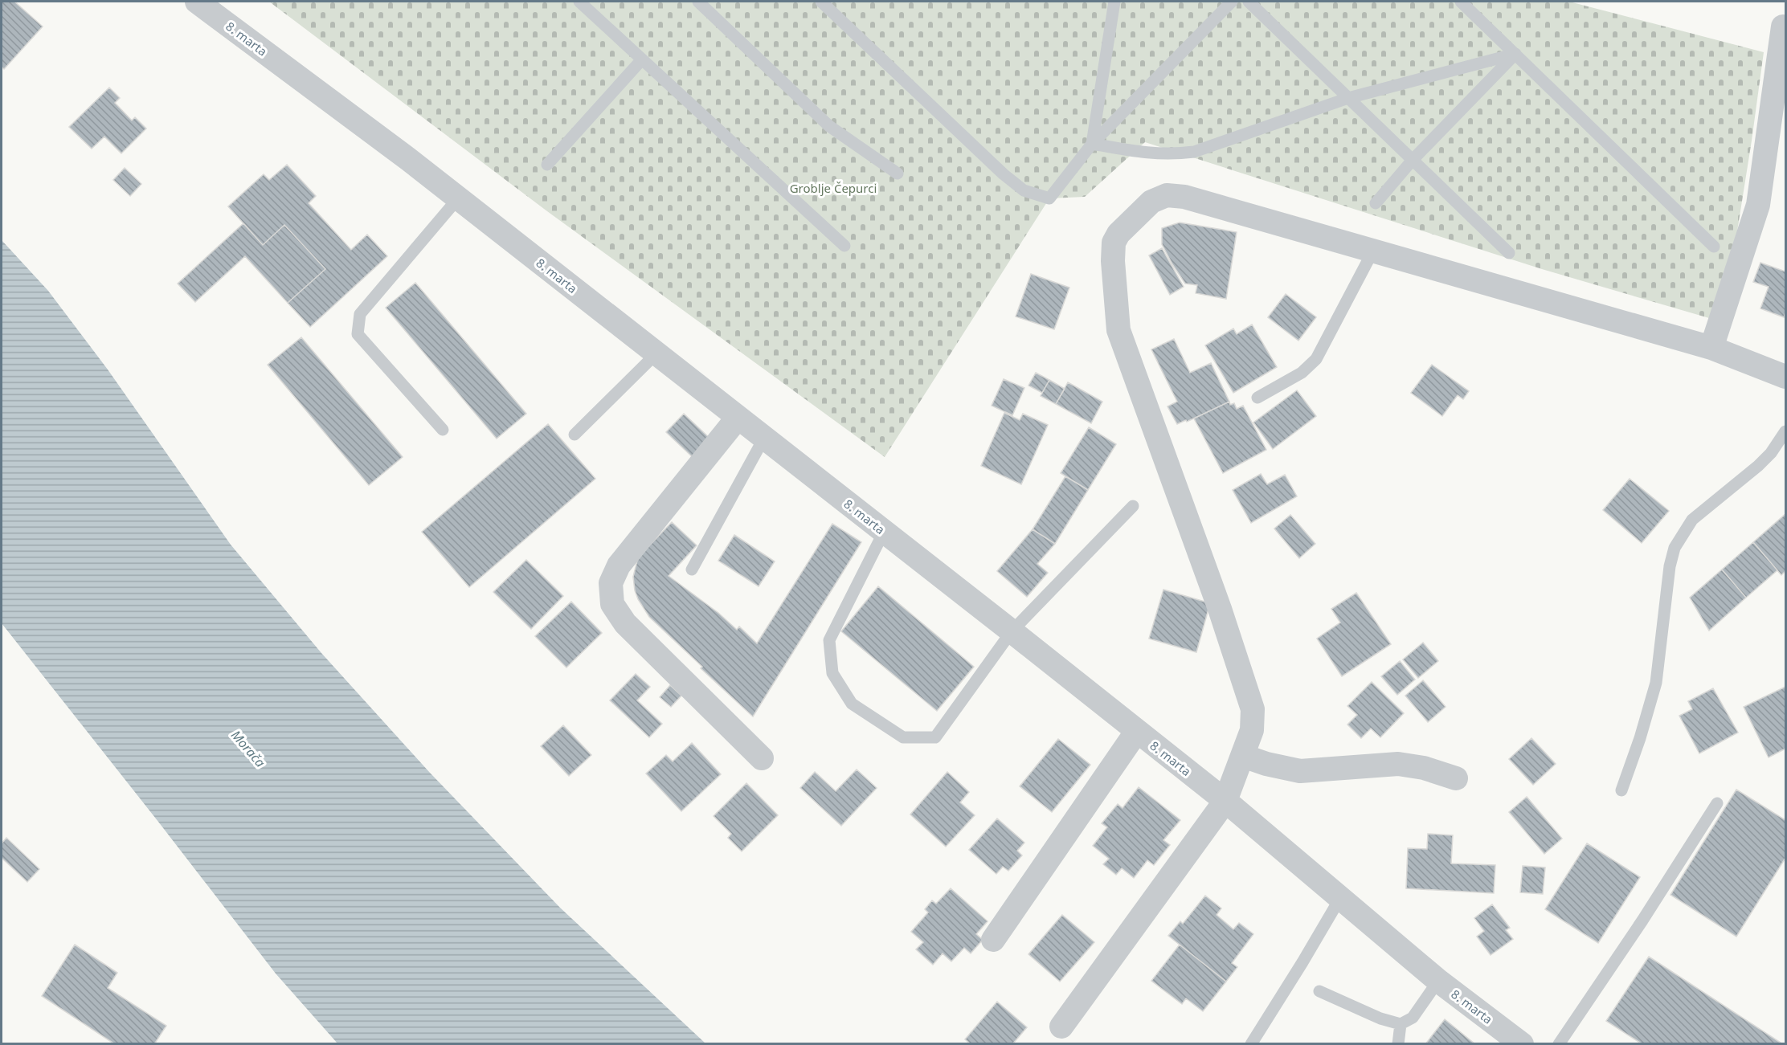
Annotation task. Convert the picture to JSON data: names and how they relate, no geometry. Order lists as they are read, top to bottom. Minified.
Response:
{"streets":{"street":["8. marta"]},"water":["Morača"],"parks":["Groblje Čepurci"]}
